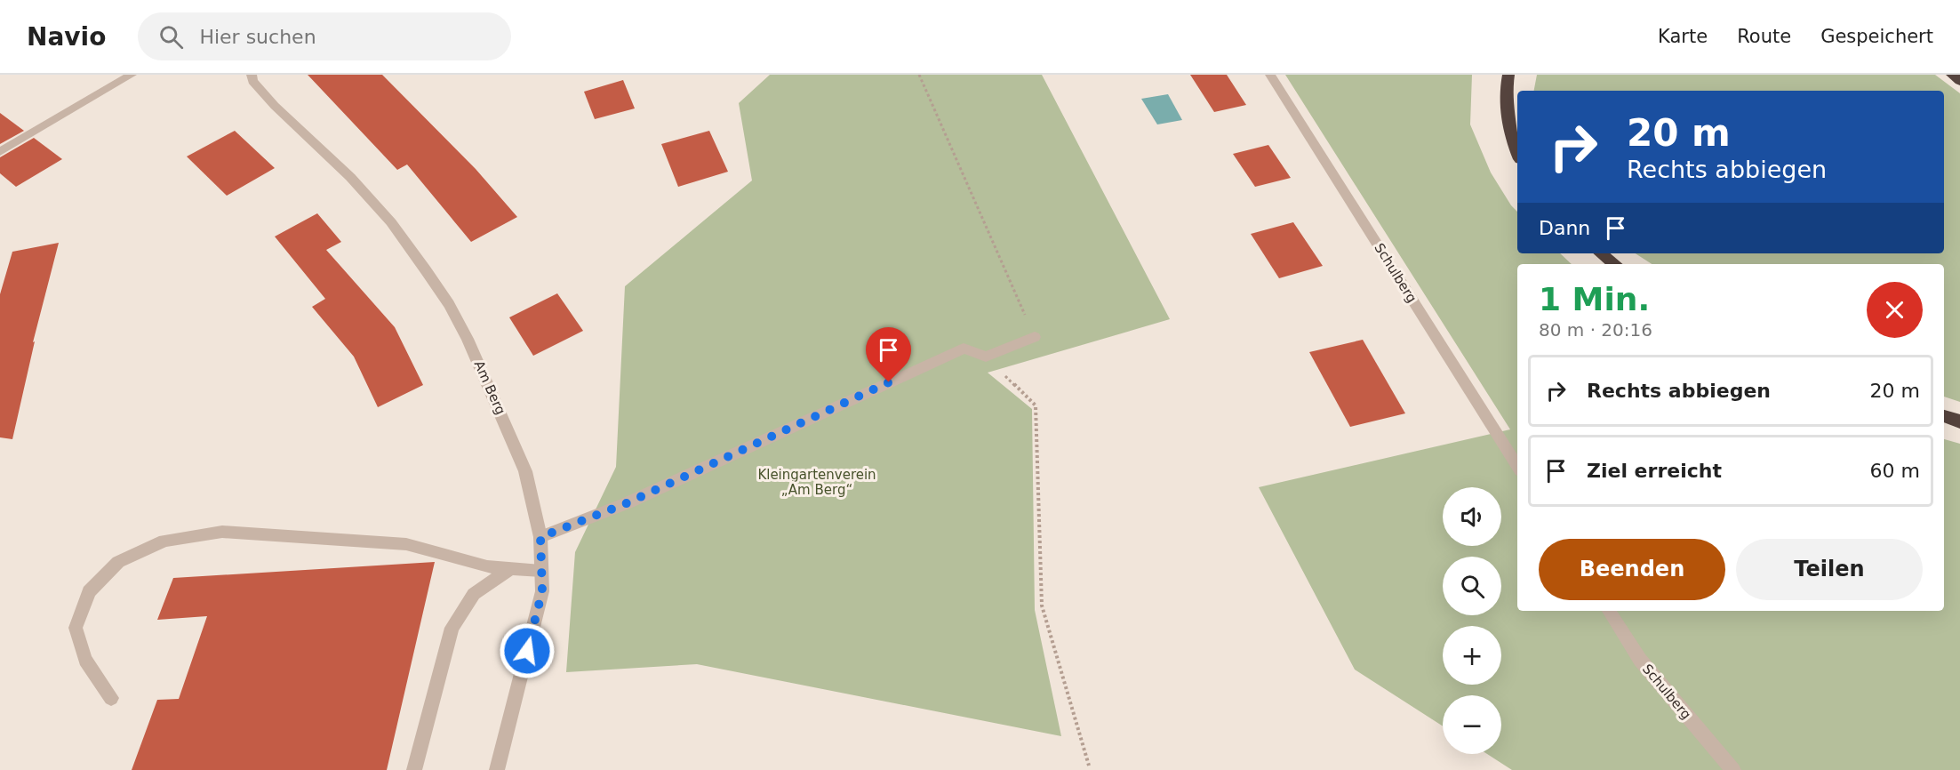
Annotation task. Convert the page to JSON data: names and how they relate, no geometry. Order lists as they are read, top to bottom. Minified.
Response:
{"streets":{"street":["Schulberg","Am Berg"]},"parks":["Kleingartenverein „Am Berg“"],"page":{"header":"Navio","search":"Hier suchen","nav":["Karte","Route","Gespeichert"],"turn":["20 m","Rechts abbiegen"],"then":"Dann","heading":["1 Min.","80 m · 20:16"],"list":[{"name":"Rechts abbiegen","value":"20 m"},{"name":"Ziel erreicht","value":"60 m"}],"map_buttons":["+","−"],"buttons":["Beenden","Teilen"]}}
